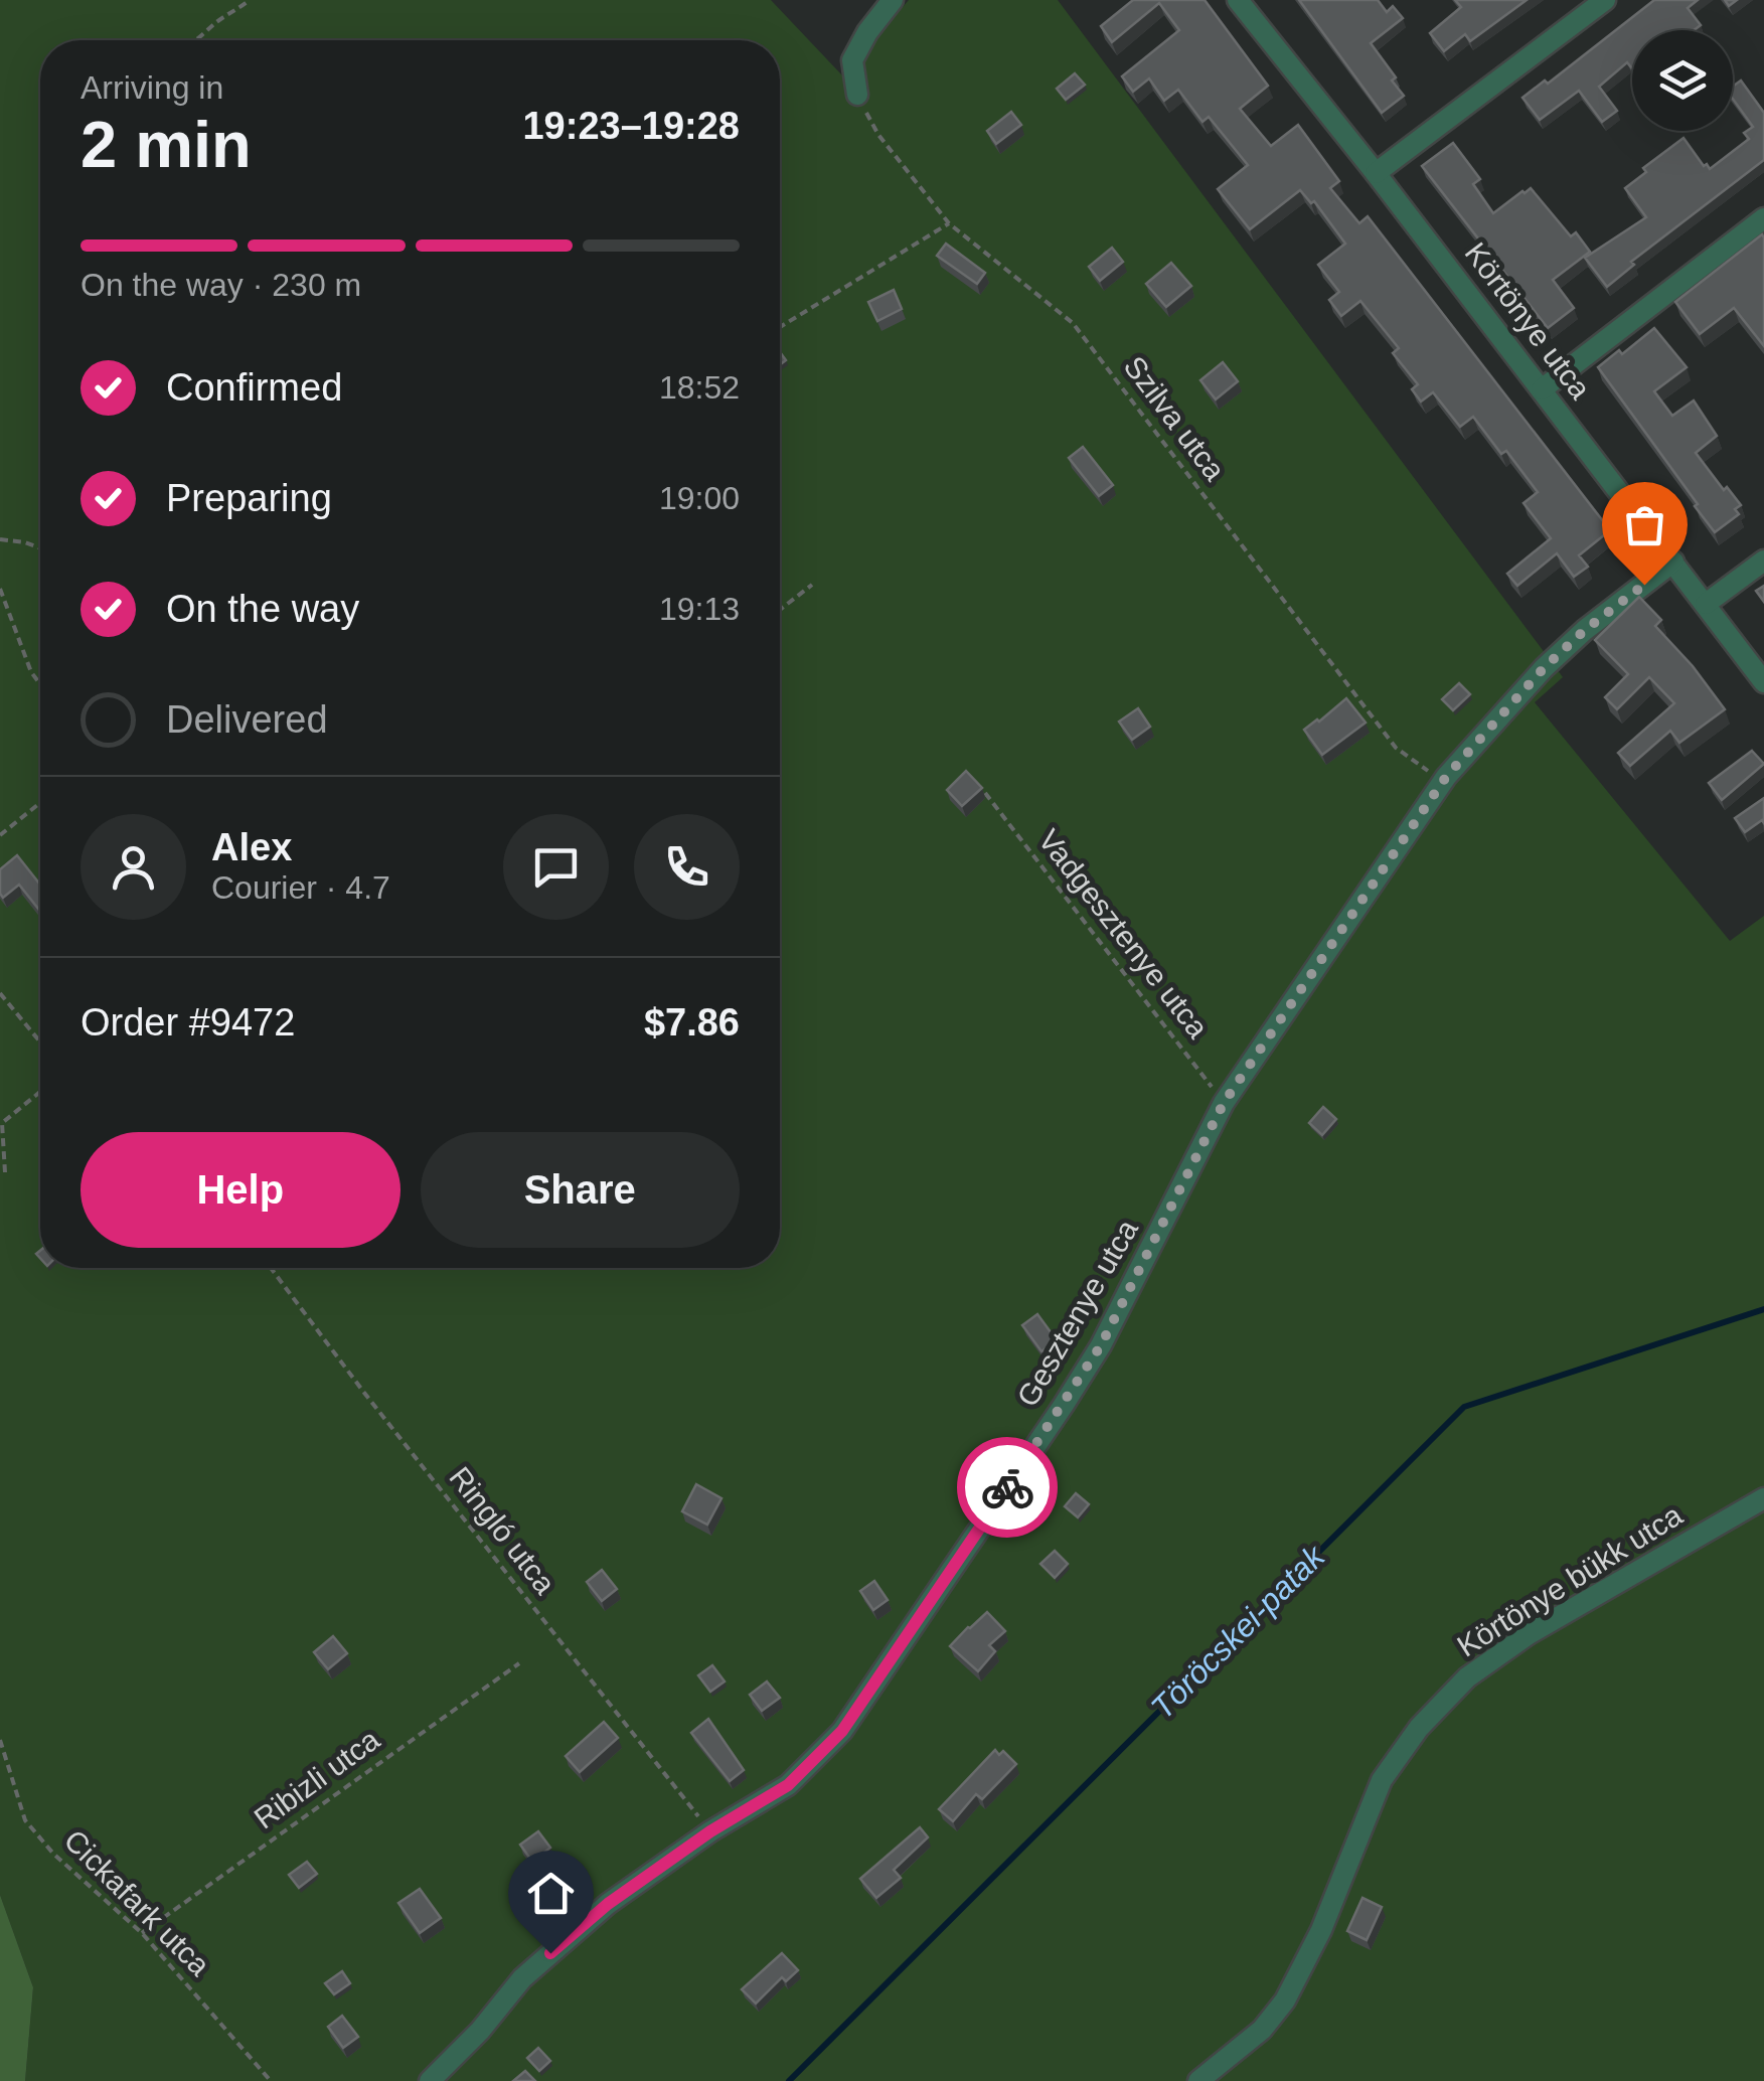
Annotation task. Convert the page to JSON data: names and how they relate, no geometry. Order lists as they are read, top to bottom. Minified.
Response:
{"streets":{"street":["Körtönye utca","Gesztenye utca","Körtönye bükk utca"],"path":["Szilva utca","Vadgesztenye utca","Ringló utca","Ribizli utca","Cickafark utca"]},"crossings":[["Körtönye utca","Gesztenye utca"],["Szilva utca","Gesztenye utca"],["Vadgesztenye utca","Gesztenye utca"],["Gesztenye utca","Ringló utca"],["Ribizli utca","Cickafark utca"]],"water":["Töröcskei-patak"],"page":{"heading":["2 min","Arriving in","19:23–19:28"],"panel":["Alex","Courier · 4.7","Order #9472","$7.86"],"bar":"On the way · 230 m","list":[["Confirmed","18:52"],["Preparing","19:00"],["On the way","19:13"],"Delivered"],"buttons":["Help","Share"]}}
